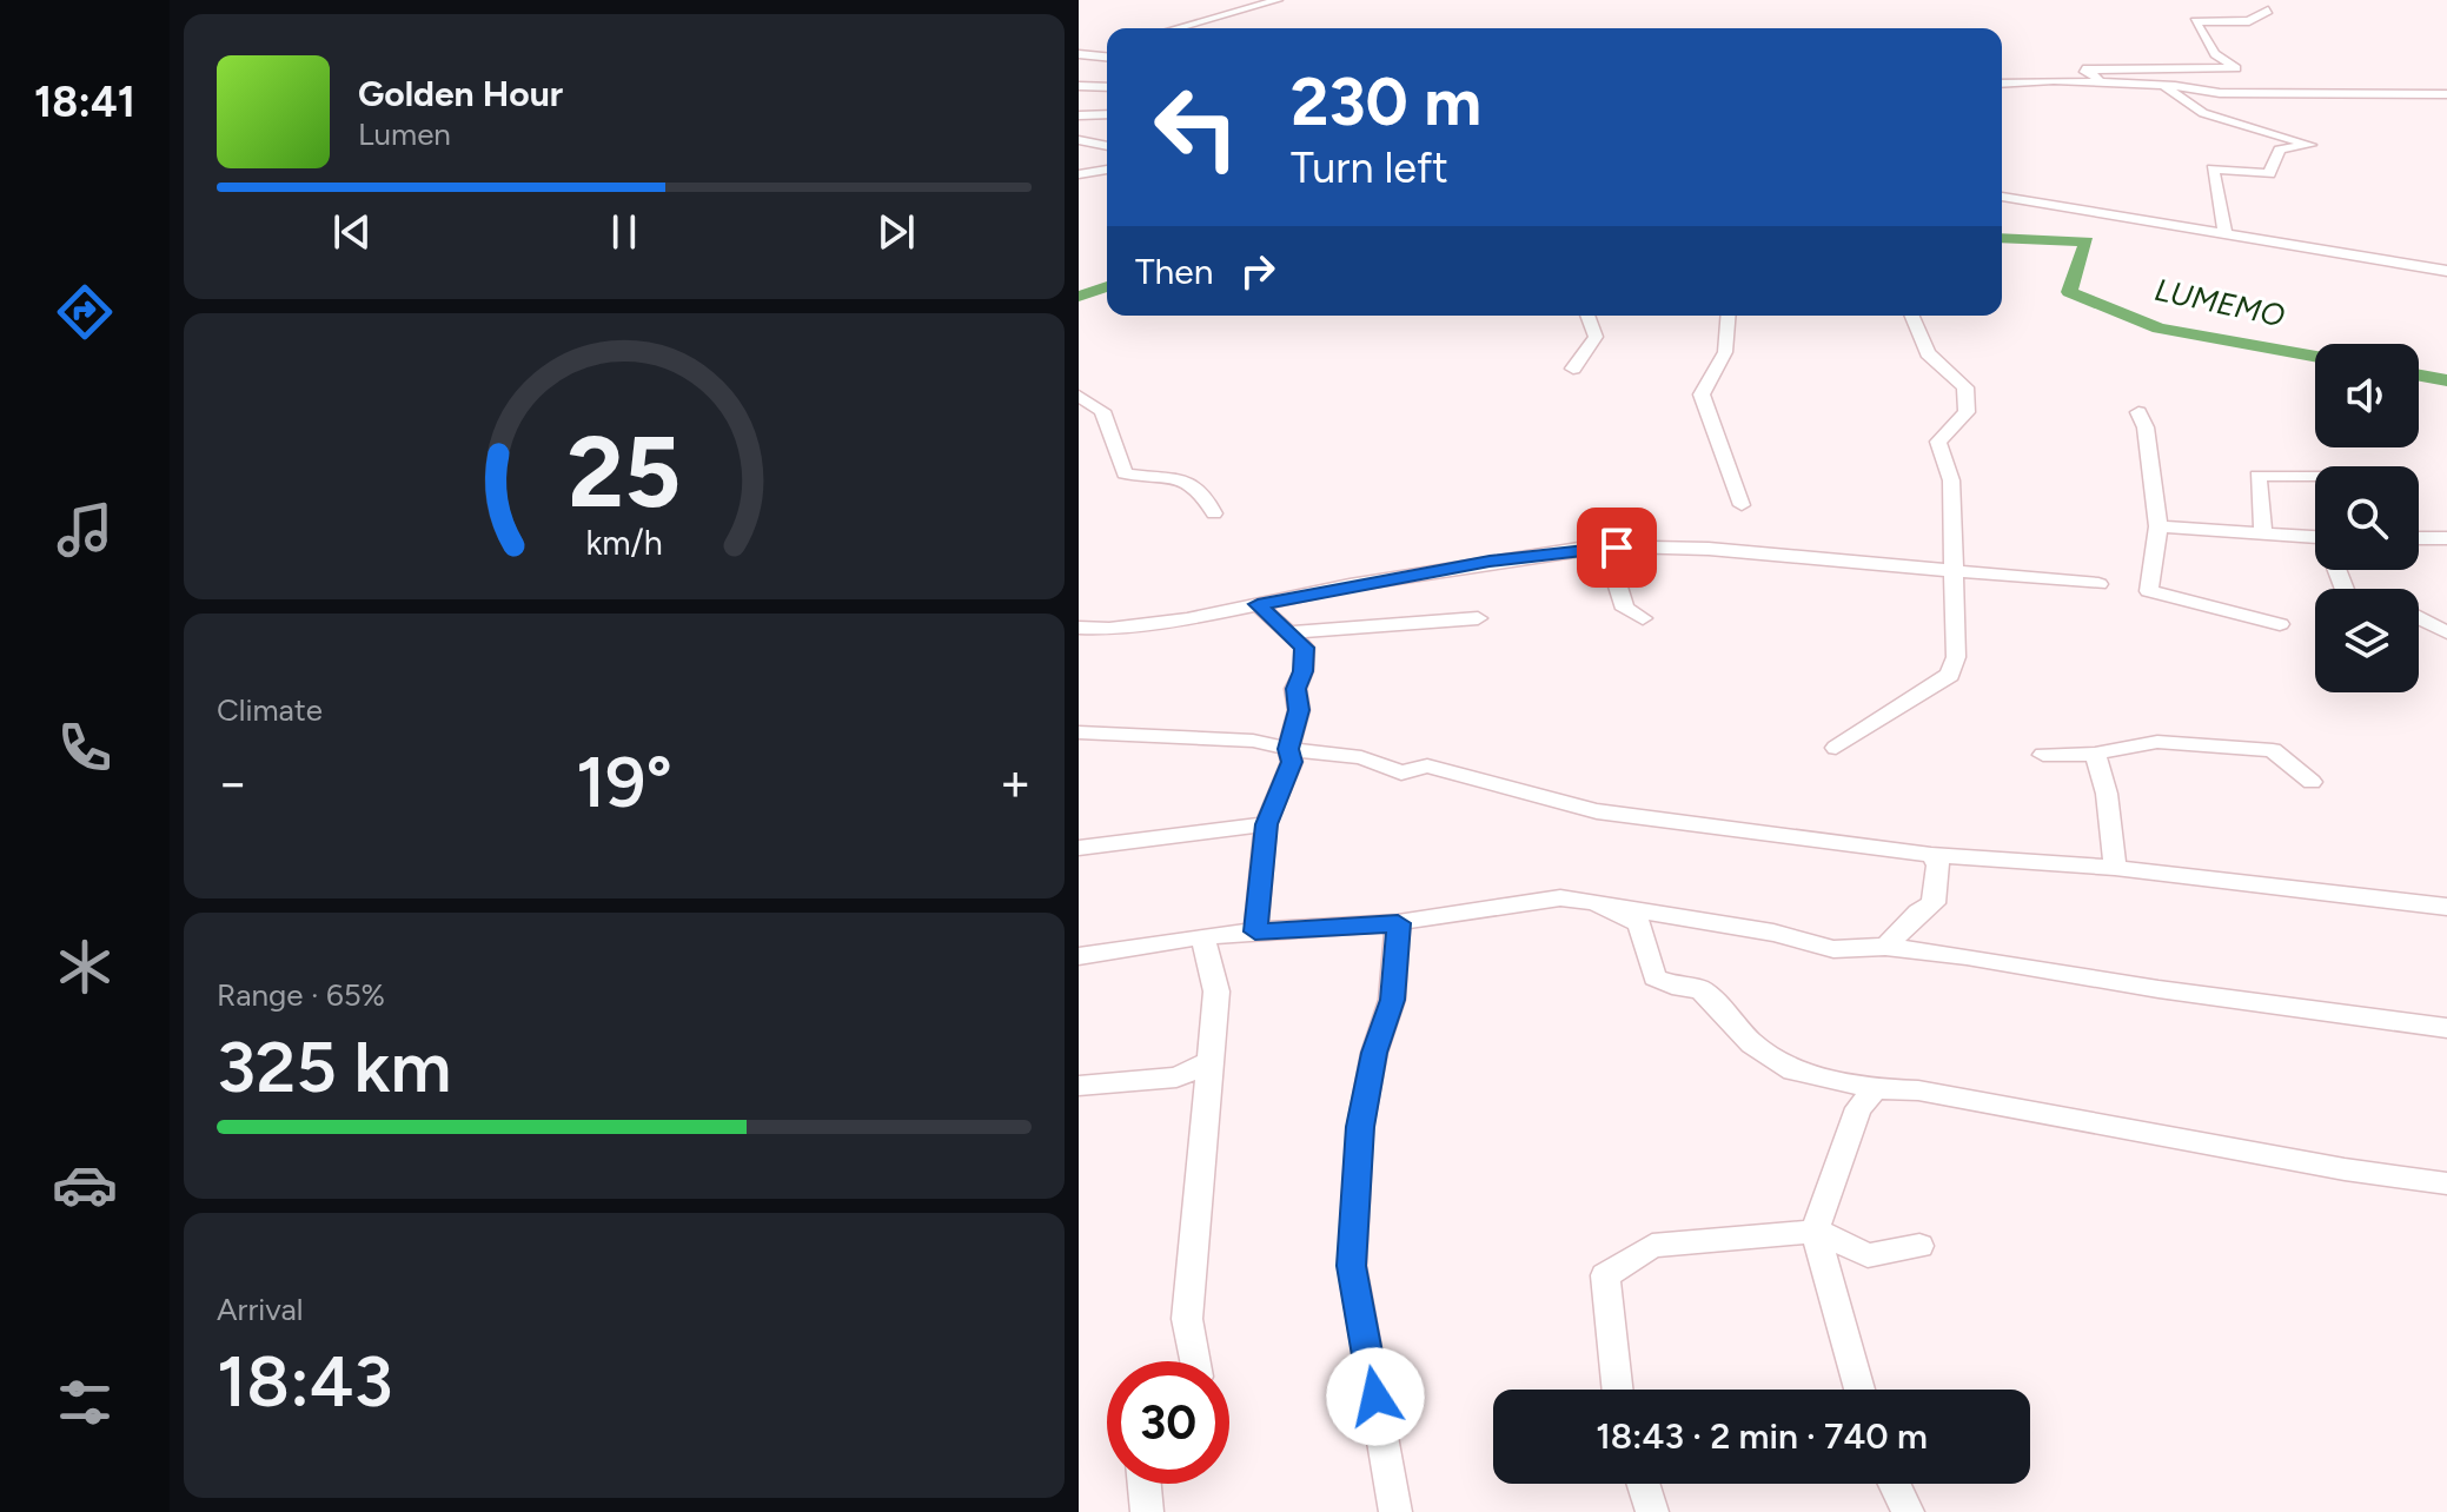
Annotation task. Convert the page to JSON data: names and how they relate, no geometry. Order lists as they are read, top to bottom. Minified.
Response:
{"water":["LUMEMO"],"page":{"tabs":"18:41","turn":["230 m","Turn left"],"song":["Golden Hour","Lumen"],"then":"Then","tile":["Climate",["Range · 65%","325 km"],["Arrival","18:43"]],"heat":["−","19°","+"],"limit":"30","trip":"18:43 · 2 min · 740 m","gauge":["25","km/h"]}}
